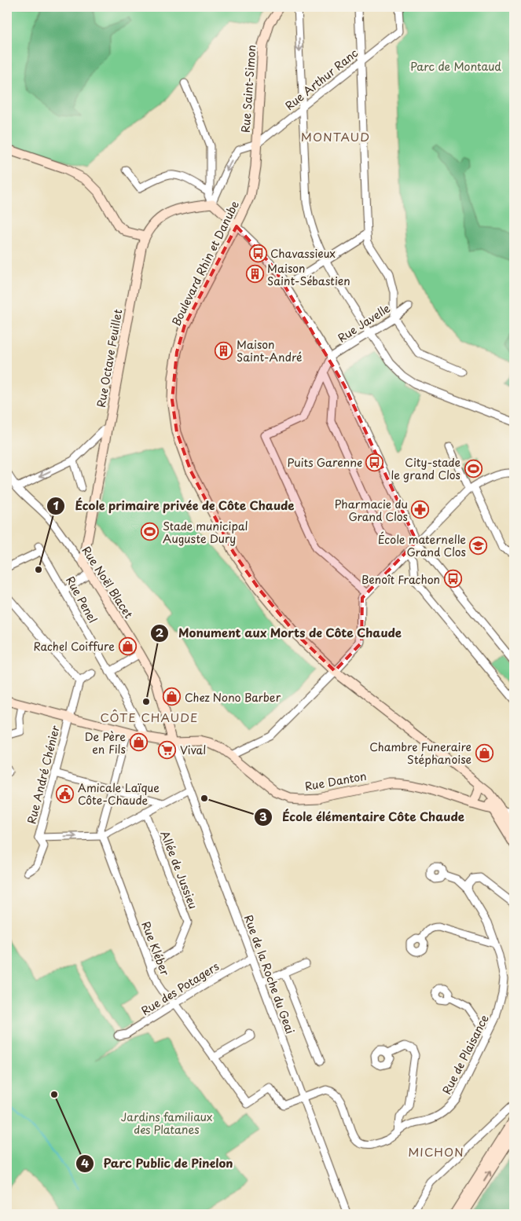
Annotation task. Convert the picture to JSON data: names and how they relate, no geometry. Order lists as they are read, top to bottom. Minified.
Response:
{"streets":{"street":["Rue Arthur Ranc","Rue Saint-Simon","Boulevard Rhin et Danube","Rue Javelle","Rue Octave Feuillet","Rue Noël Blacet","Rue Penel","Rue André Chénier","Rue Danton","Allée de Jussieu","Rue Kléber","Rue de la Roche du Geai","Rue des Potagers","Rue de Plaisance"]},"crossings":[["Rue Arthur Ranc","Rue Saint-Simon"],["Rue Arthur Ranc","Boulevard Rhin et Danube"],["Rue Saint-Simon","Boulevard Rhin et Danube"],["Rue Saint-Simon","Rue Octave Feuillet"],["Rue Octave Feuillet","Rue Noël Blacet"],["Rue Noël Blacet","Rue Danton"],["Rue Noël Blacet","Rue de la Roche du Geai"],["Rue Penel","Rue Danton"],["Rue André Chénier","Rue Danton"],["Rue Danton","Rue Kléber"],["Rue Danton","Rue de la Roche du Geai"],["Allée de Jussieu","Rue Kléber"],["Rue Kléber","Rue de la Roche du Geai"],["Rue Kléber","Rue des Potagers"],["Rue Kléber","Rue de Plaisance"],["Rue de la Roche du Geai","Rue des Potagers"],["Rue de la Roche du Geai","Rue de Plaisance"]],"districts":["MONTAUD","CÔTE CHAUDE","MICHON"],"parks":["Parc de Montaud","Jardins familiaux des Platanes"],"places":{"bus stop":["Chavassieux","Puits Garenne","Benoît Frachon"],"building":["Maison Saint-Sébastien","Maison Saint-André"],"sports":["City-stade le grand Clos","Stade municipal Auguste Dury"],"pharmacy":["Pharmacie du Grand Clos"],"school or university":["École maternelle Grand Clos"],"other":["École primaire privée de Côte Chaude","Monument aux Morts de Côte Chaude","École élémentaire Côte Chaude","Parc Public de Pinelon"],"shop":["Rachel Coiffure","Chez Nono Barber","De Père en Fils","Chambre Funeraire Stéphanoise"],"supermarket":["Vival"],"public building":["Amicale Laïque Côte-Chaude"]}}
